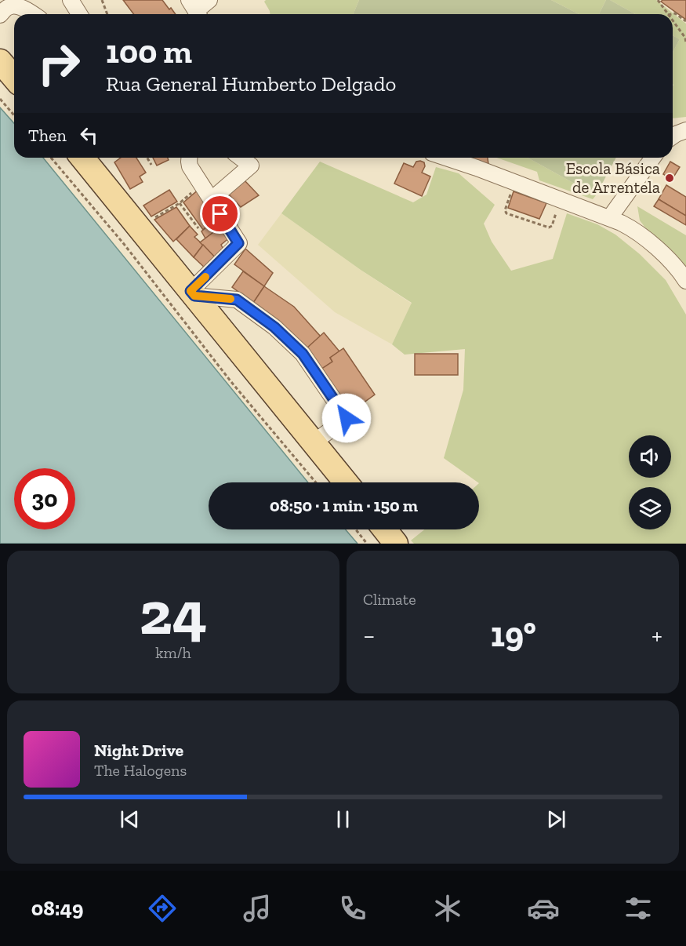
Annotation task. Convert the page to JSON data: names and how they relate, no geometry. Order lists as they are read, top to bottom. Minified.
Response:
{"places":["Escola Básica de Arrentela"],"page":{"turn":["100 m","Rua General Humberto Delgado"],"then":"Then","limit":"30","trip":"08:50 · 1 min · 150 m","tile":[["24","km/h"],"Climate"],"heat":["−","19°","+"],"song":["Night Drive","The Halogens"],"tabs":"08:49"}}
